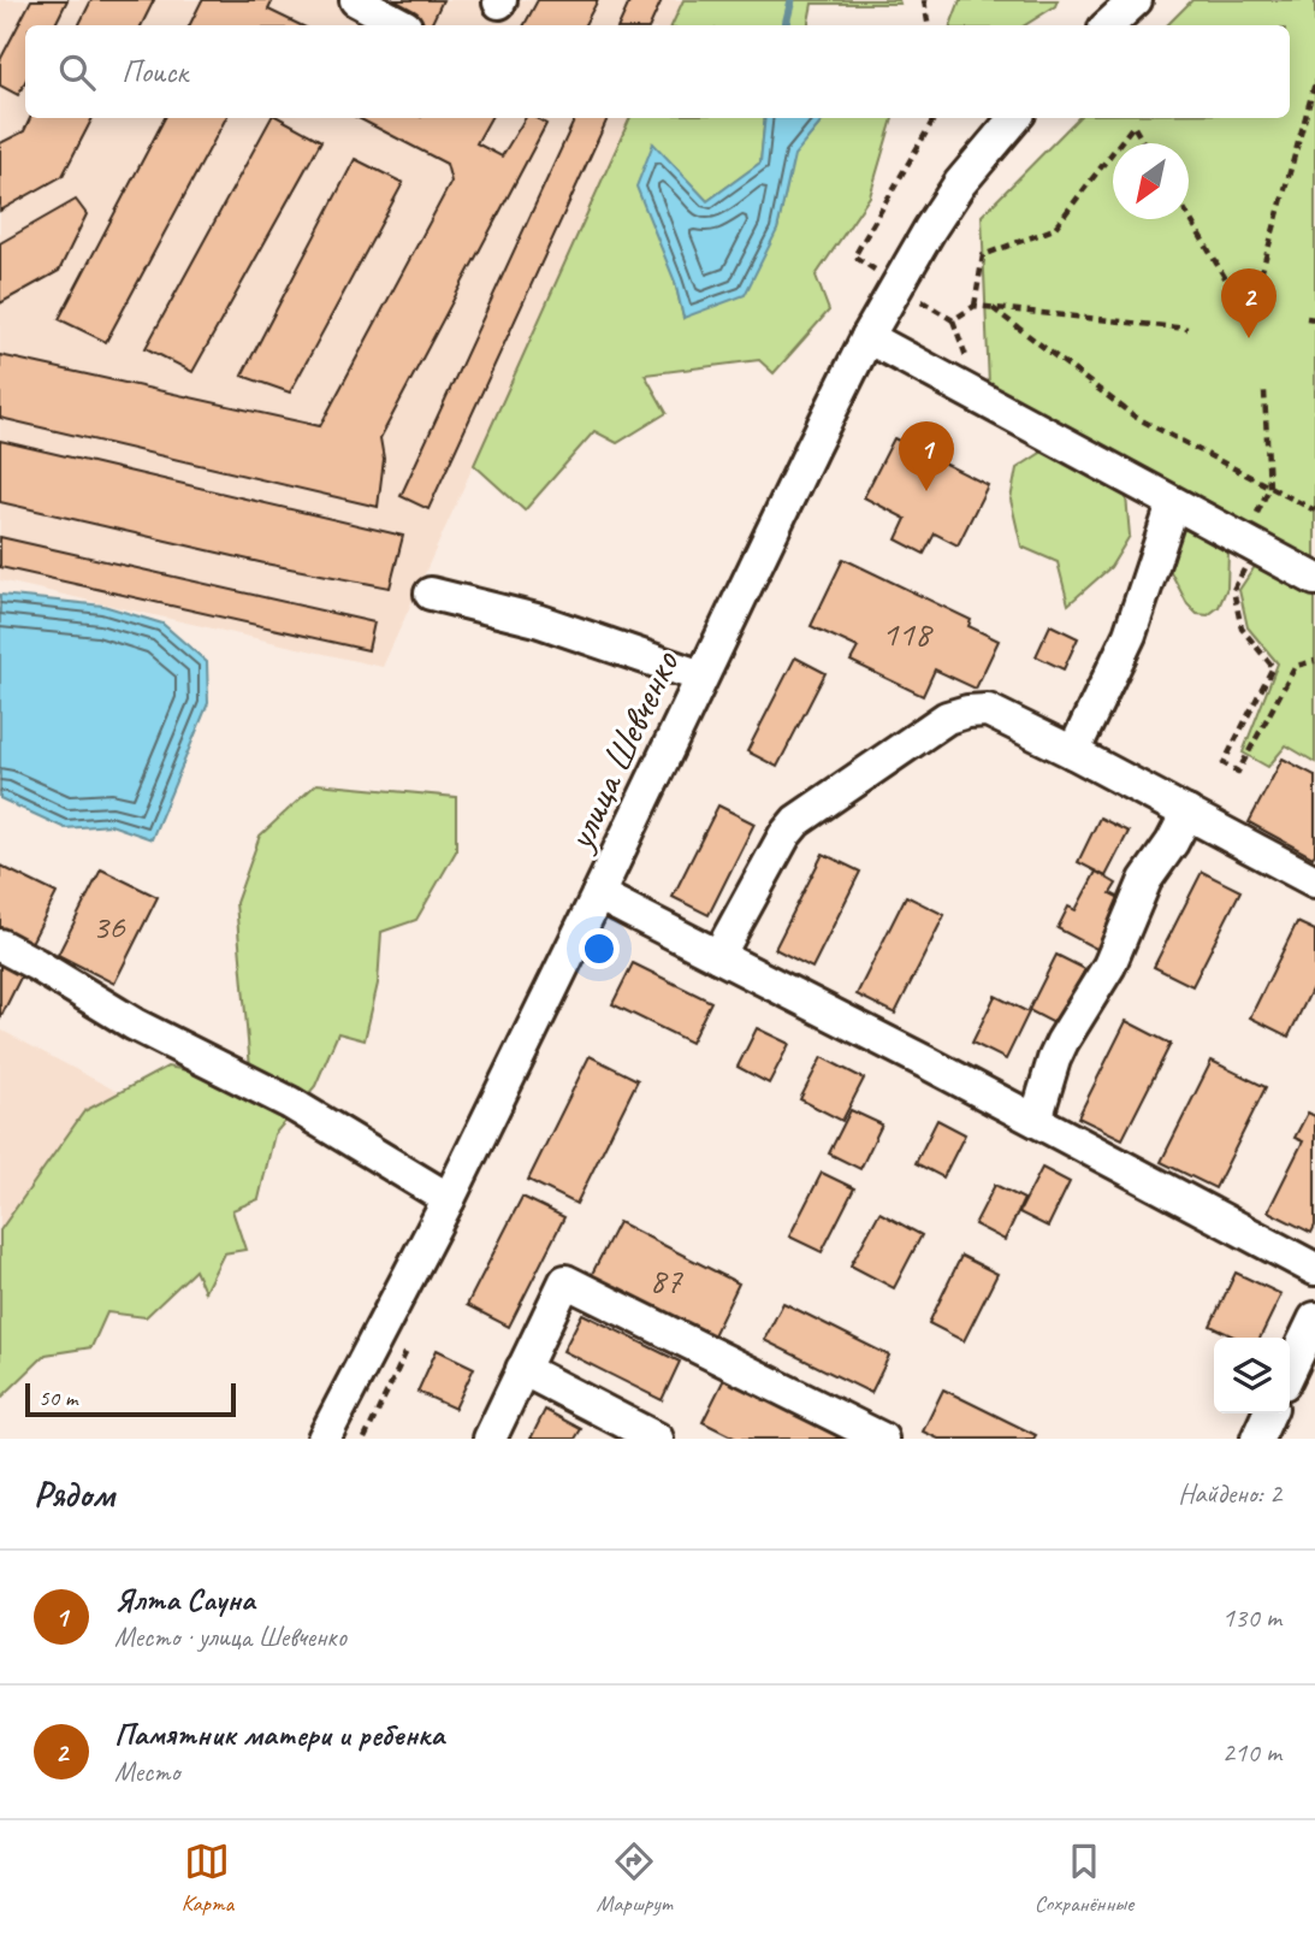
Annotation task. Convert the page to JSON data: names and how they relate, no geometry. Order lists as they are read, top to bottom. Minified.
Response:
{"streets":{"street":["улица Шевченко"]},"house_numbers":["118","36","87"],"scale_bar":"50 m","north":"bottom left","page":{"search":"Поиск","pins":["2","1"],"scale":"50 m","heading":["Рядом","Найдено: 2"],"list":[{"mark":"1","name":"Ялта Сауна","note":"Место · улица Шевченко","value":"130 m"},{"mark":"2","name":"Памятник матери и ребенка","note":"Место","value":"210 m"}],"nav":["Карта","Маршрут","Сохранённые"]}}
